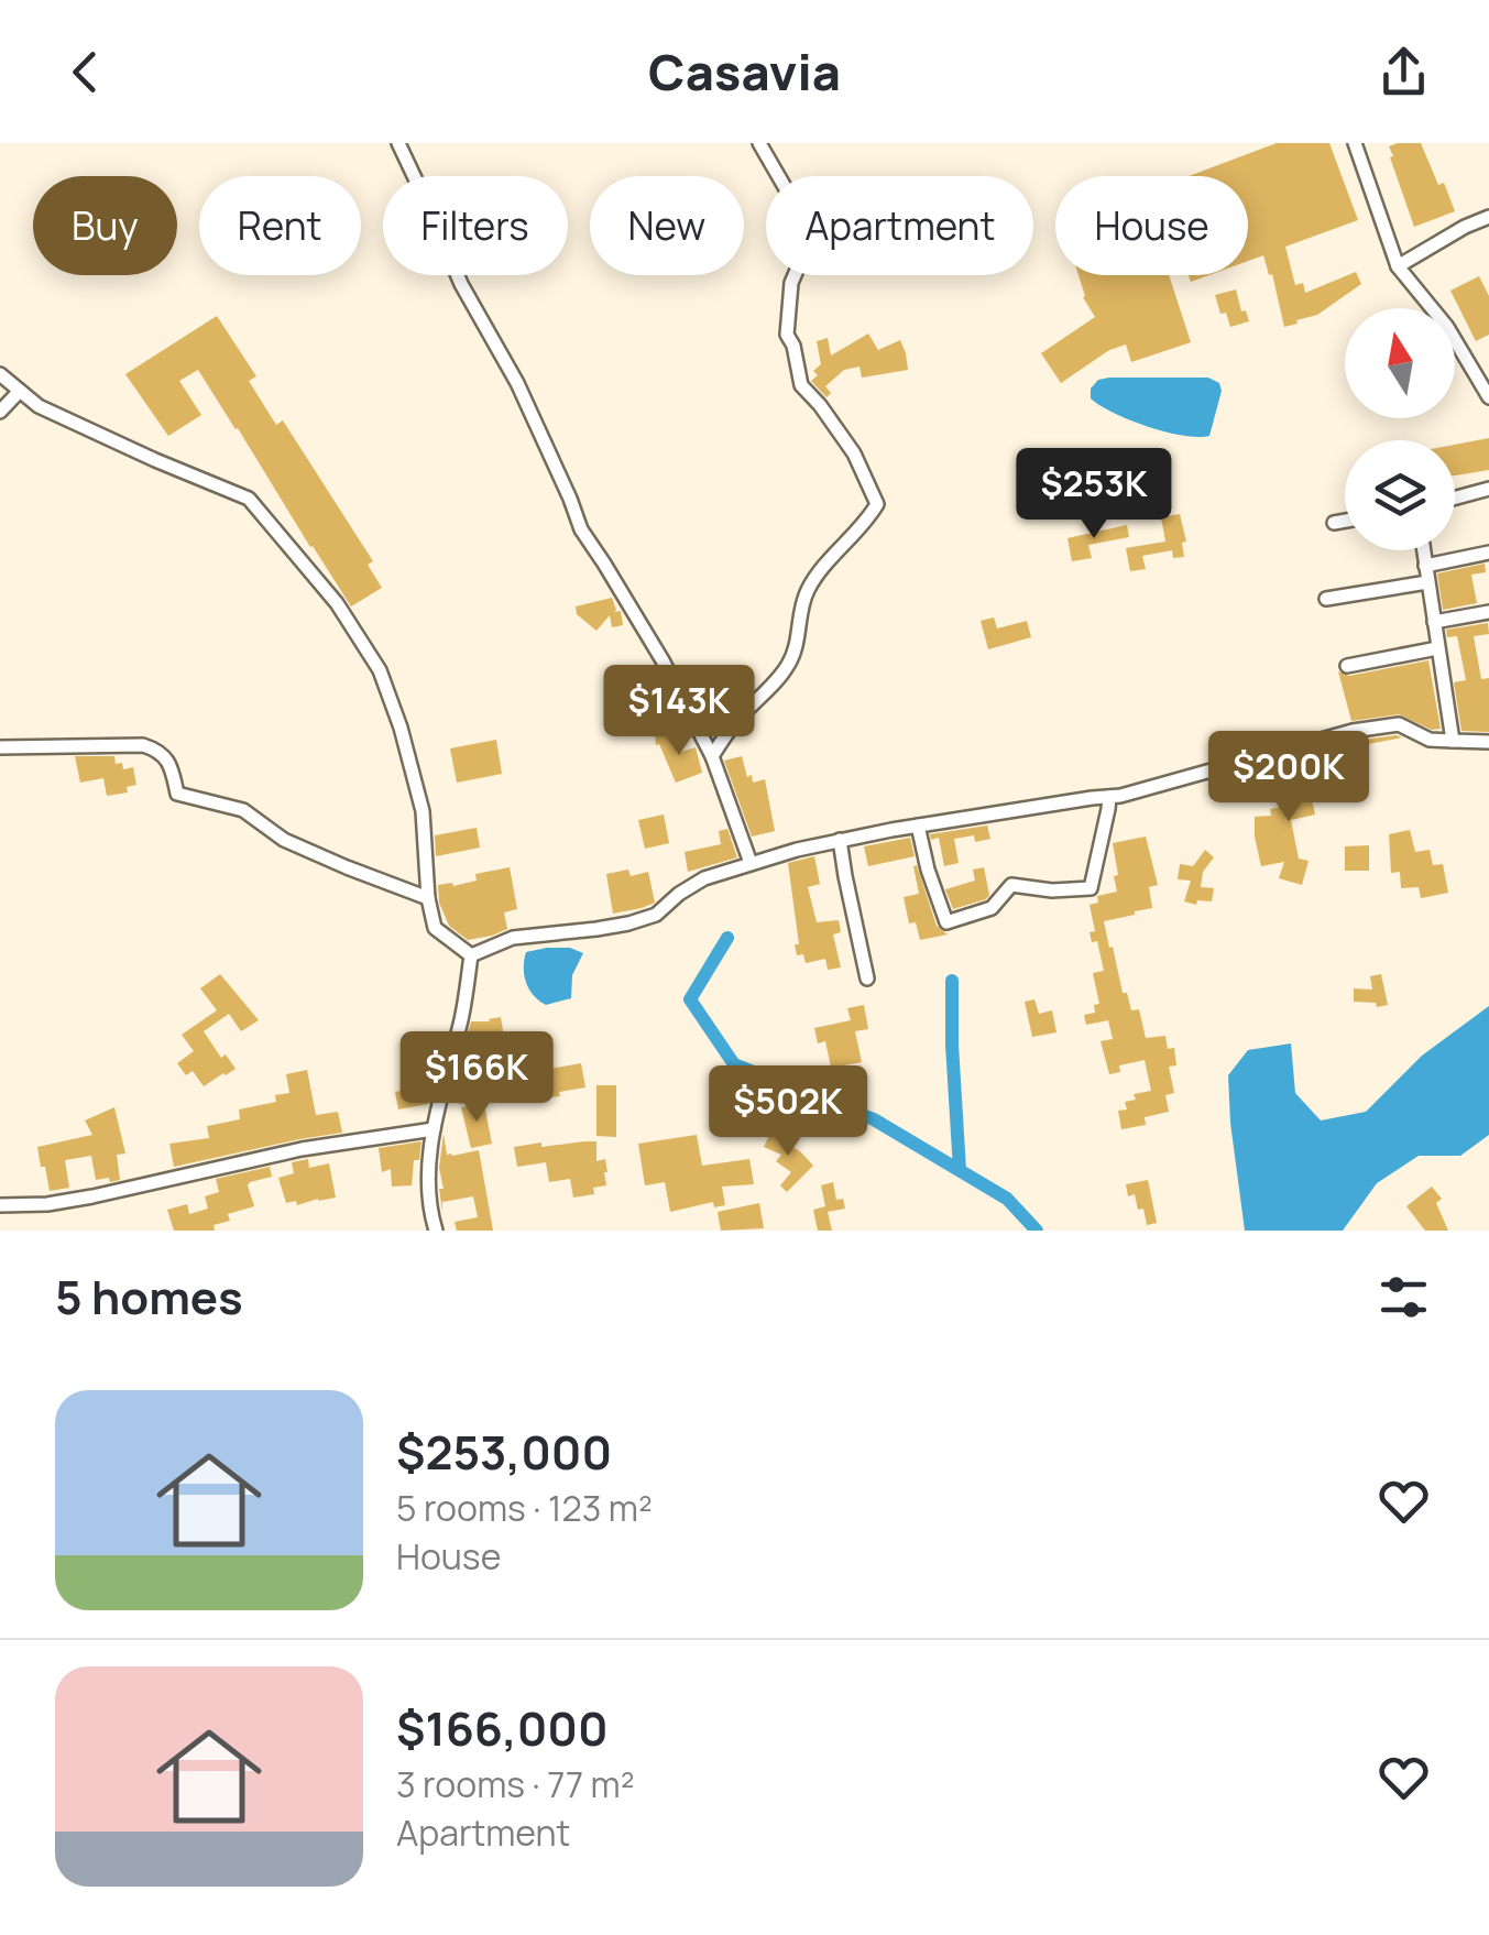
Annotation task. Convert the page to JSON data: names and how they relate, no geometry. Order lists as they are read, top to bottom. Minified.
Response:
{"north":"top","page":{"header":"Casavia","chip":["Buy","Rent","Filters","New","Apartment","House"],"price":["$253K","$143K","$200K","$166K","$502K"],"heading":"5 homes","list":[{"name":"$253,000","note":"5 rooms · 123 m² · House"},{"name":"$166,000","note":"3 rooms · 77 m² · Apartment"}]}}
